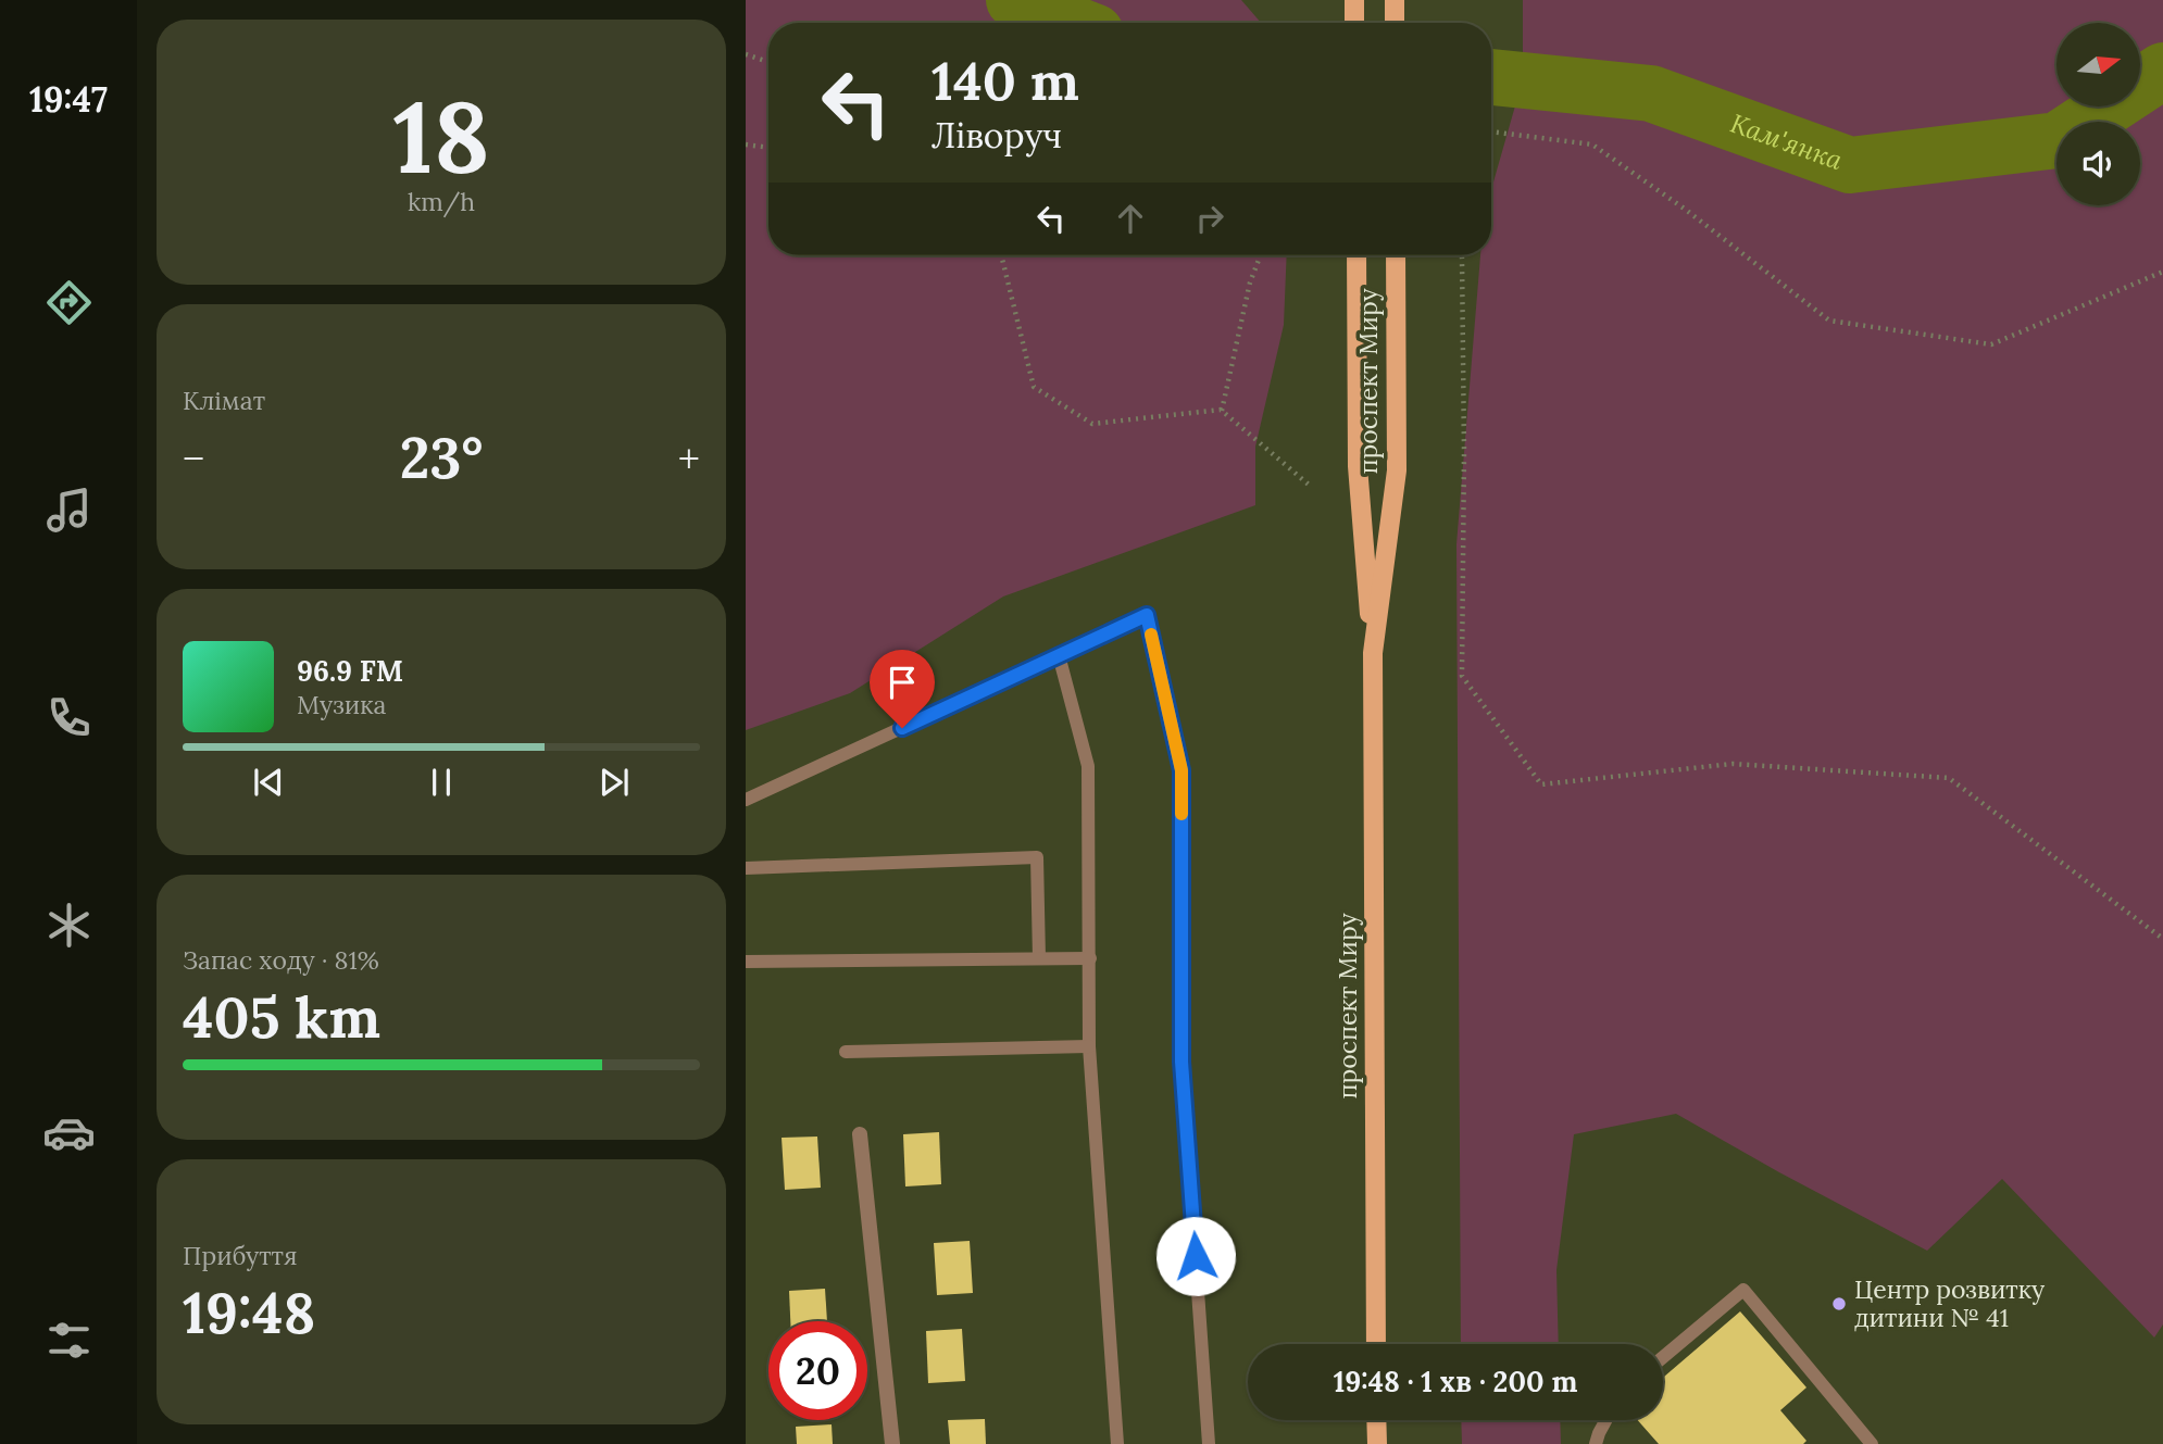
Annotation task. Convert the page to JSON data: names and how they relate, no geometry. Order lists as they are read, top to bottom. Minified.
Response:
{"streets":{"main road":["проспект Миру"]},"water":["Кам'янка"],"places":["Центр розвитку дитини № 41"],"north":"right","page":{"tabs":"19:47","tile":[["18","km/h"],"Клімат",["Запас ходу · 81%","405 km"],["Прибуття","19:48"]],"turn":["140 m","Ліворуч"],"heat":["−","23°","+"],"song":["96.9 FM","Музика"],"limit":"20","trip":"19:48 · 1 хв · 200 m"}}
